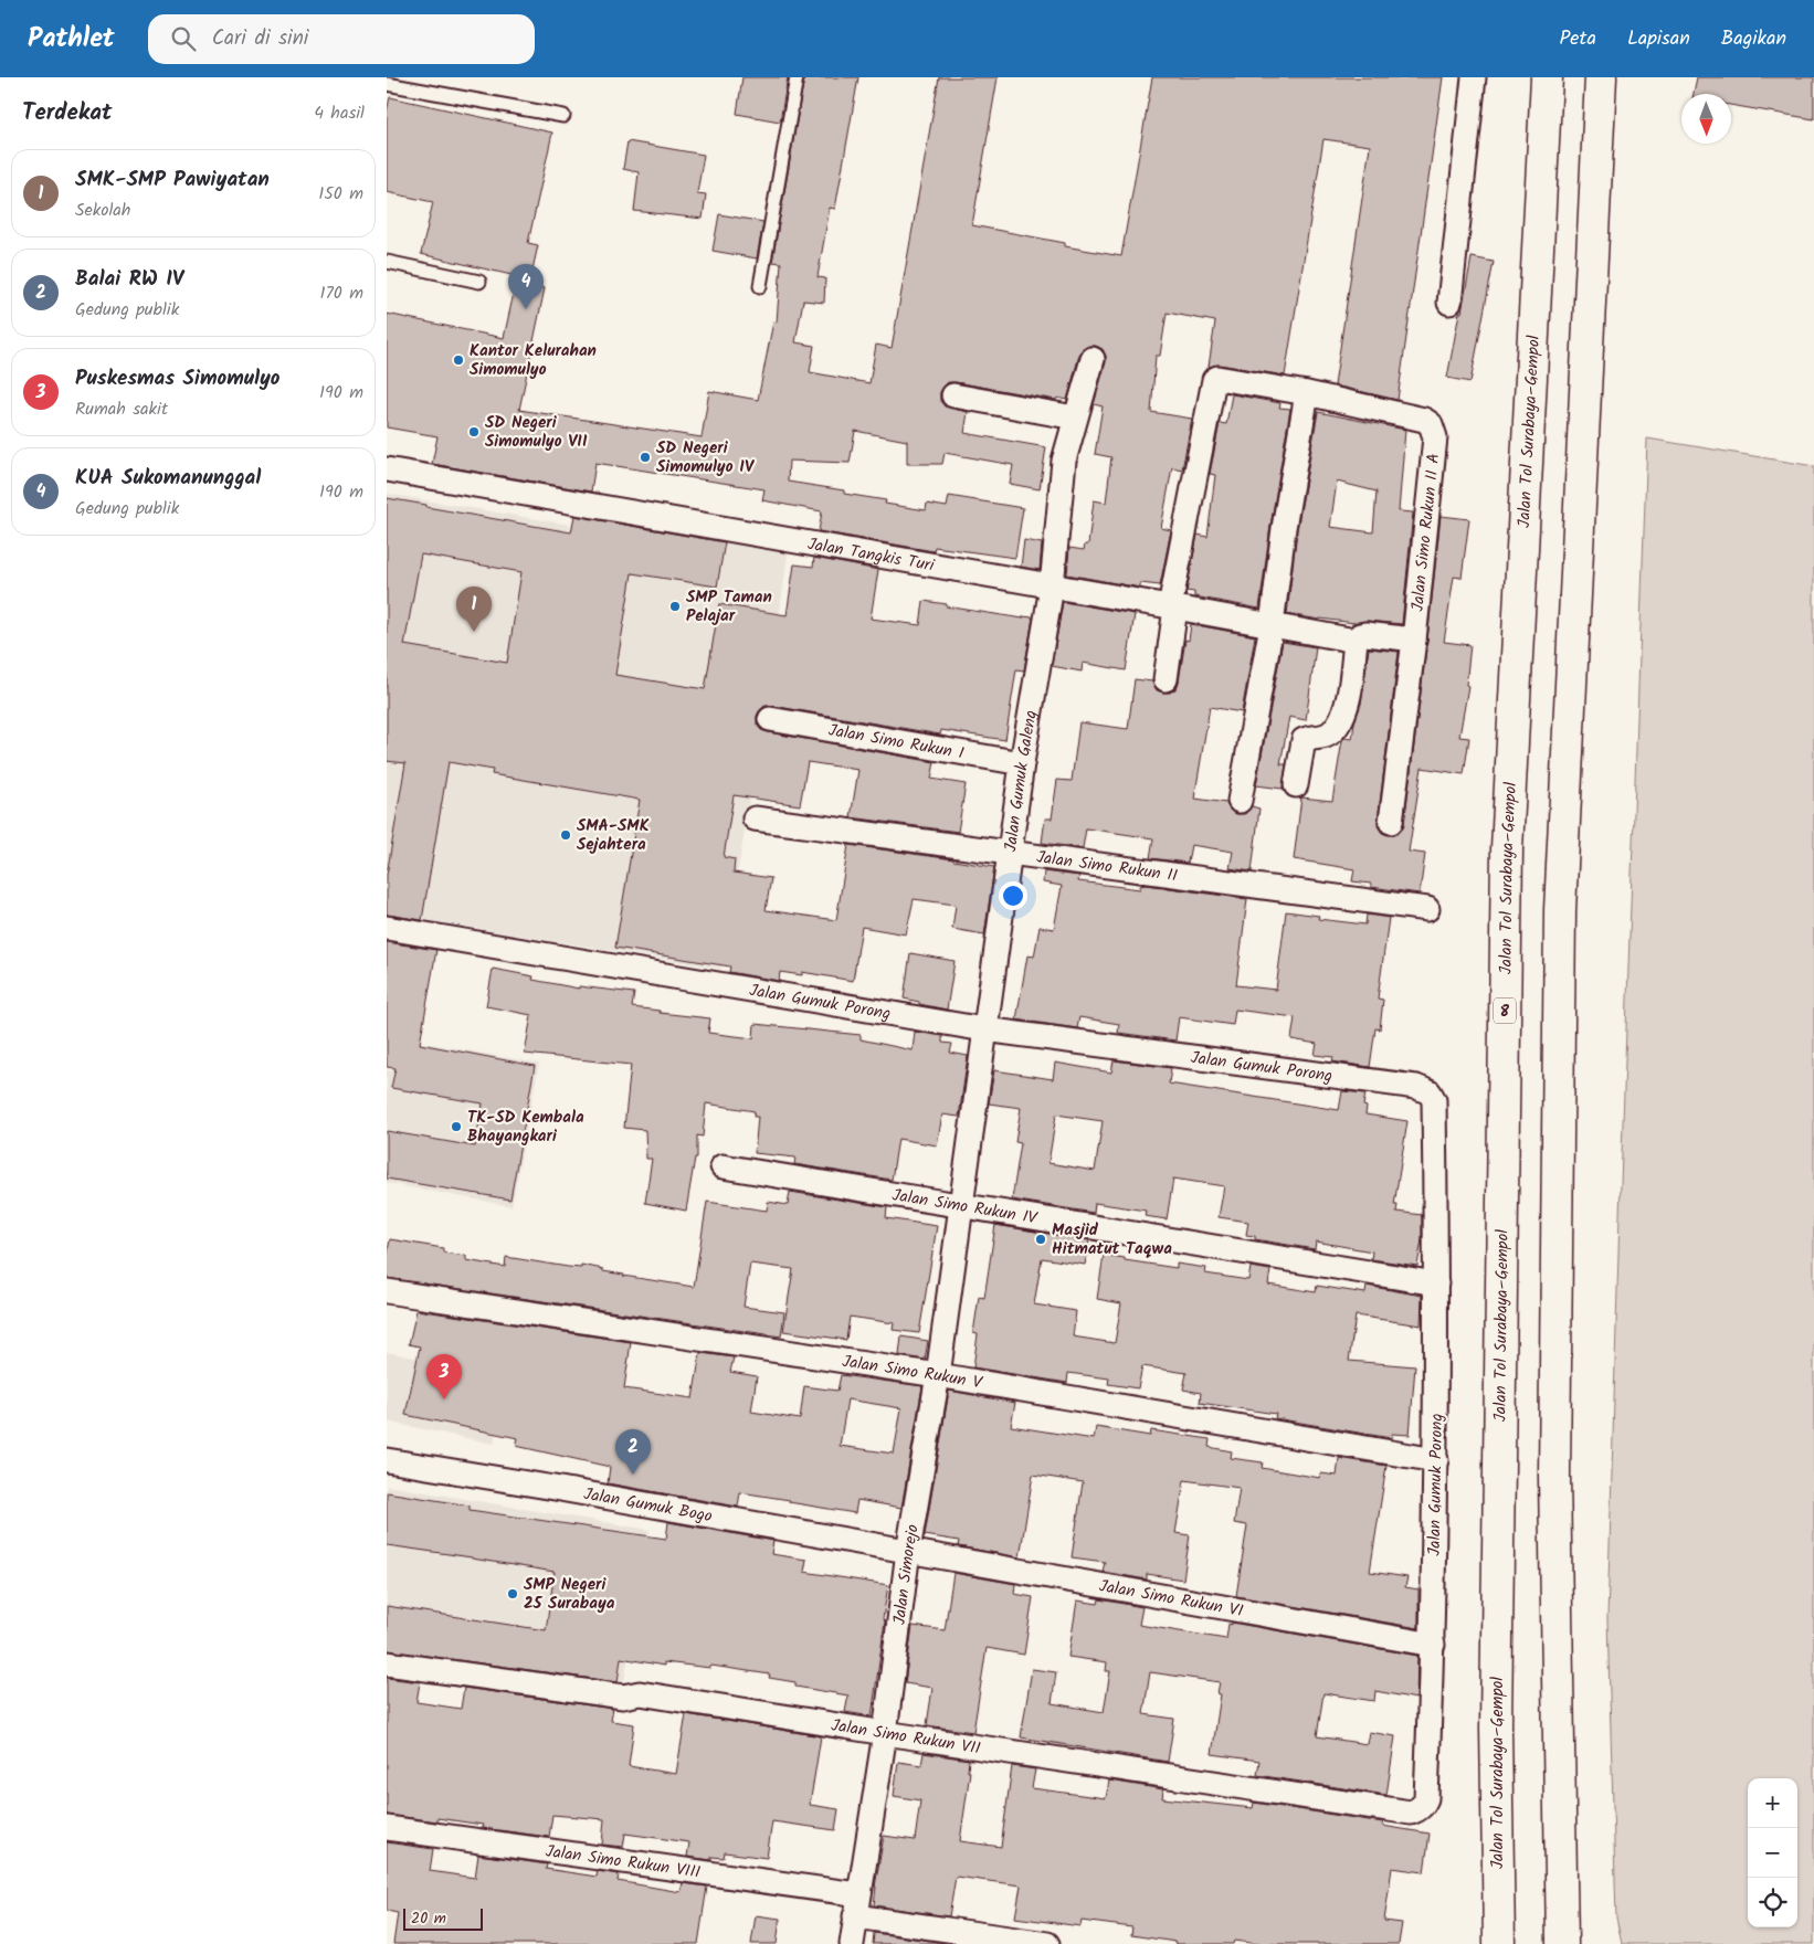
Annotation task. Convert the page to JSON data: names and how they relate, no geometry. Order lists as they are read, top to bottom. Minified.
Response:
{"streets":{"highway":["Jalan Tol Surabaya–Gempol","8"],"street":["Jalan Simo Rukun II A","Jalan Tangkis Turi","Jalan Simo Rukun I","Jalan Gumuk Galeng","Jalan Simo Rukun II","Jalan Gumuk Porong","Jalan Simo Rukun IV","Jalan Simo Rukun V","Jalan Gumuk Bogo","Jalan Simorejo","Jalan Simo Rukun VI","Jalan Simo Rukun VII","Jalan Simo Rukun VIII"]},"crossings":[["Jalan Tangkis Turi","Jalan Gumuk Galeng"],["Jalan Simo Rukun I","Jalan Gumuk Galeng"],["Jalan Gumuk Galeng","Jalan Simo Rukun II"],["Jalan Gumuk Galeng","Jalan Gumuk Porong"],["Jalan Gumuk Galeng","Jalan Simo Rukun IV"],["Jalan Gumuk Galeng","Jalan Simorejo"],["Jalan Gumuk Porong","Jalan Simo Rukun IV"],["Jalan Gumuk Porong","Jalan Simo Rukun V"],["Jalan Gumuk Porong","Jalan Simo Rukun VI"],["Jalan Gumuk Porong","Jalan Simo Rukun VII"],["Jalan Simo Rukun IV","Jalan Simorejo"],["Jalan Simo Rukun V","Jalan Simorejo"],["Jalan Gumuk Bogo","Jalan Simorejo"],["Jalan Gumuk Bogo","Jalan Simo Rukun VI"],["Jalan Simorejo","Jalan Simo Rukun VI"],["Jalan Simorejo","Jalan Simo Rukun VII"],["Jalan Simorejo","Jalan Simo Rukun VIII"]],"places":["Kantor Kelurahan Simomulyo","SD Negeri Simomulyo VII","SD Negeri Simomulyo IV","SMP Taman Pelajar","SMA-SMK Sejahtera","TK-SD Kembala Bhayangkari","Masjid Hitmatut Taqwa","SMP Negeri 25 Surabaya"],"scale_bar":"20 m","north":"bottom","page":{"header":"Pathlet","search":"Cari di sini","nav":["Peta","Lapisan","Bagikan"],"heading":["Terdekat","4 hasil"],"list":[{"mark":"1","name":"SMK-SMP Pawiyatan","note":"Sekolah","value":"150 m"},{"mark":"2","name":"Balai RW IV","note":"Gedung publik","value":"170 m"},{"mark":"3","name":"Puskesmas Simomulyo","note":"Rumah sakit","value":"190 m"},{"mark":"4","name":"KUA Sukomanunggal","note":"Gedung publik","value":"190 m"}],"pins":["4","1","3","2"],"map_buttons":["+","−"],"scale":"20 m"}}
